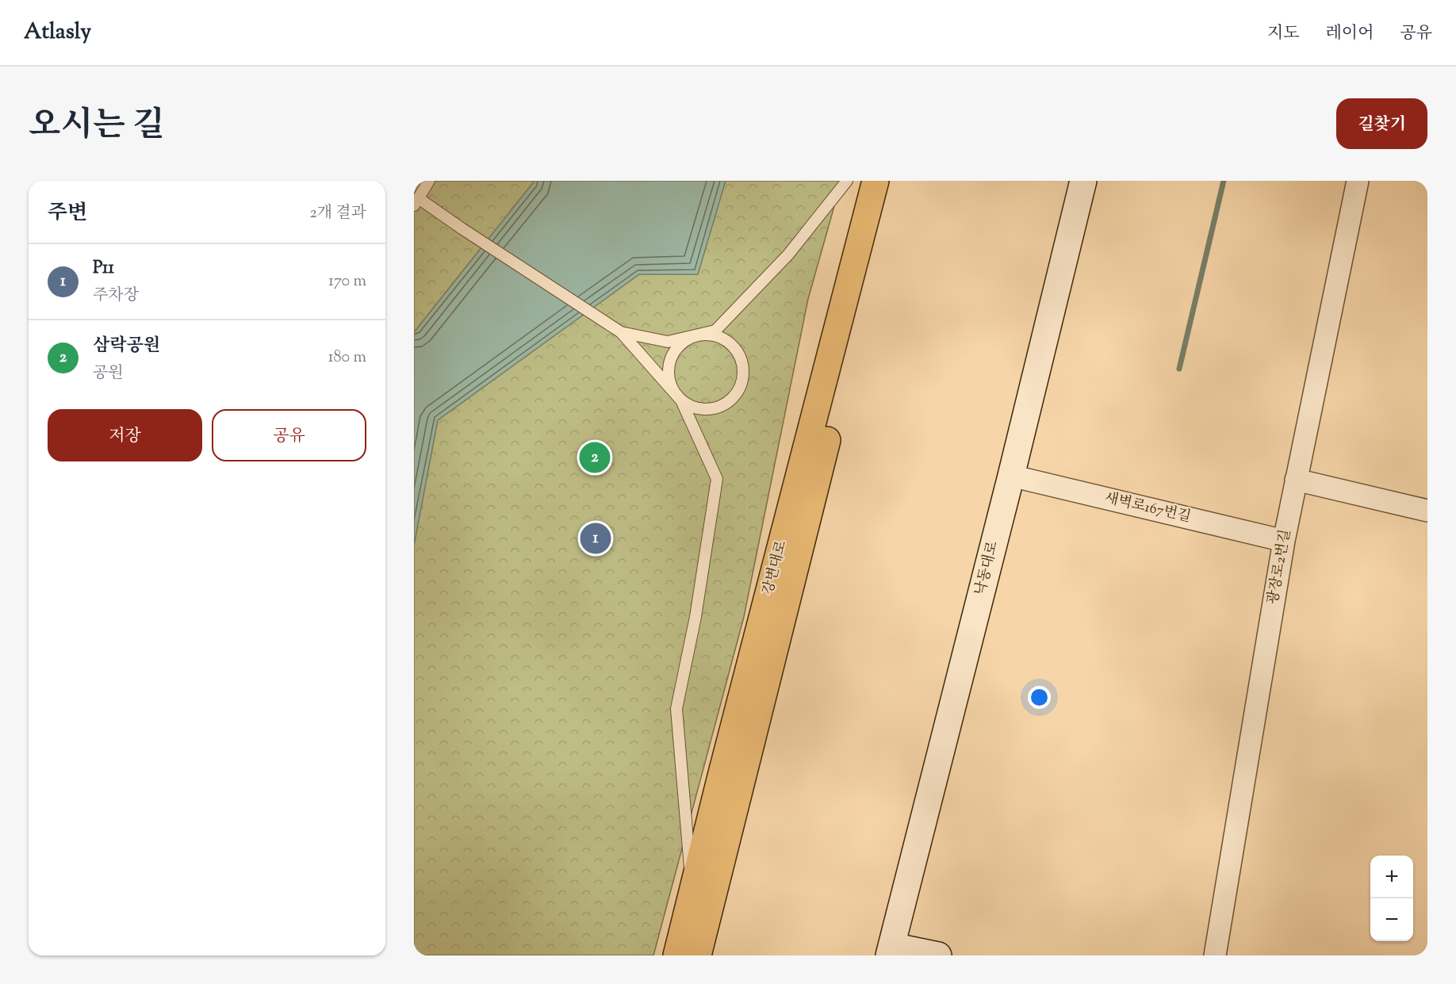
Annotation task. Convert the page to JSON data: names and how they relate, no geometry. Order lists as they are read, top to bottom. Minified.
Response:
{"streets":{"highway":["강변대로"],"main road":["낙동대로"],"street":["새벽로167번길","광장로2번길"]},"crossings":[["새벽로167번길","광장로2번길"],["새벽로167번길","낙동대로"]],"page":{"header":"Atlasly","nav":["지도","레이어","공유"],"title":"오시는 길","buttons":["길찾기",["저장","공유"]],"heading":["주변","2개 결과"],"list":[{"mark":"1","name":"P11","note":"주차장","value":"170 m"},{"mark":"2","name":"삼락공원","note":"공원","value":"180 m"}],"pins":["2","1"],"map_buttons":["+","−"]}}
